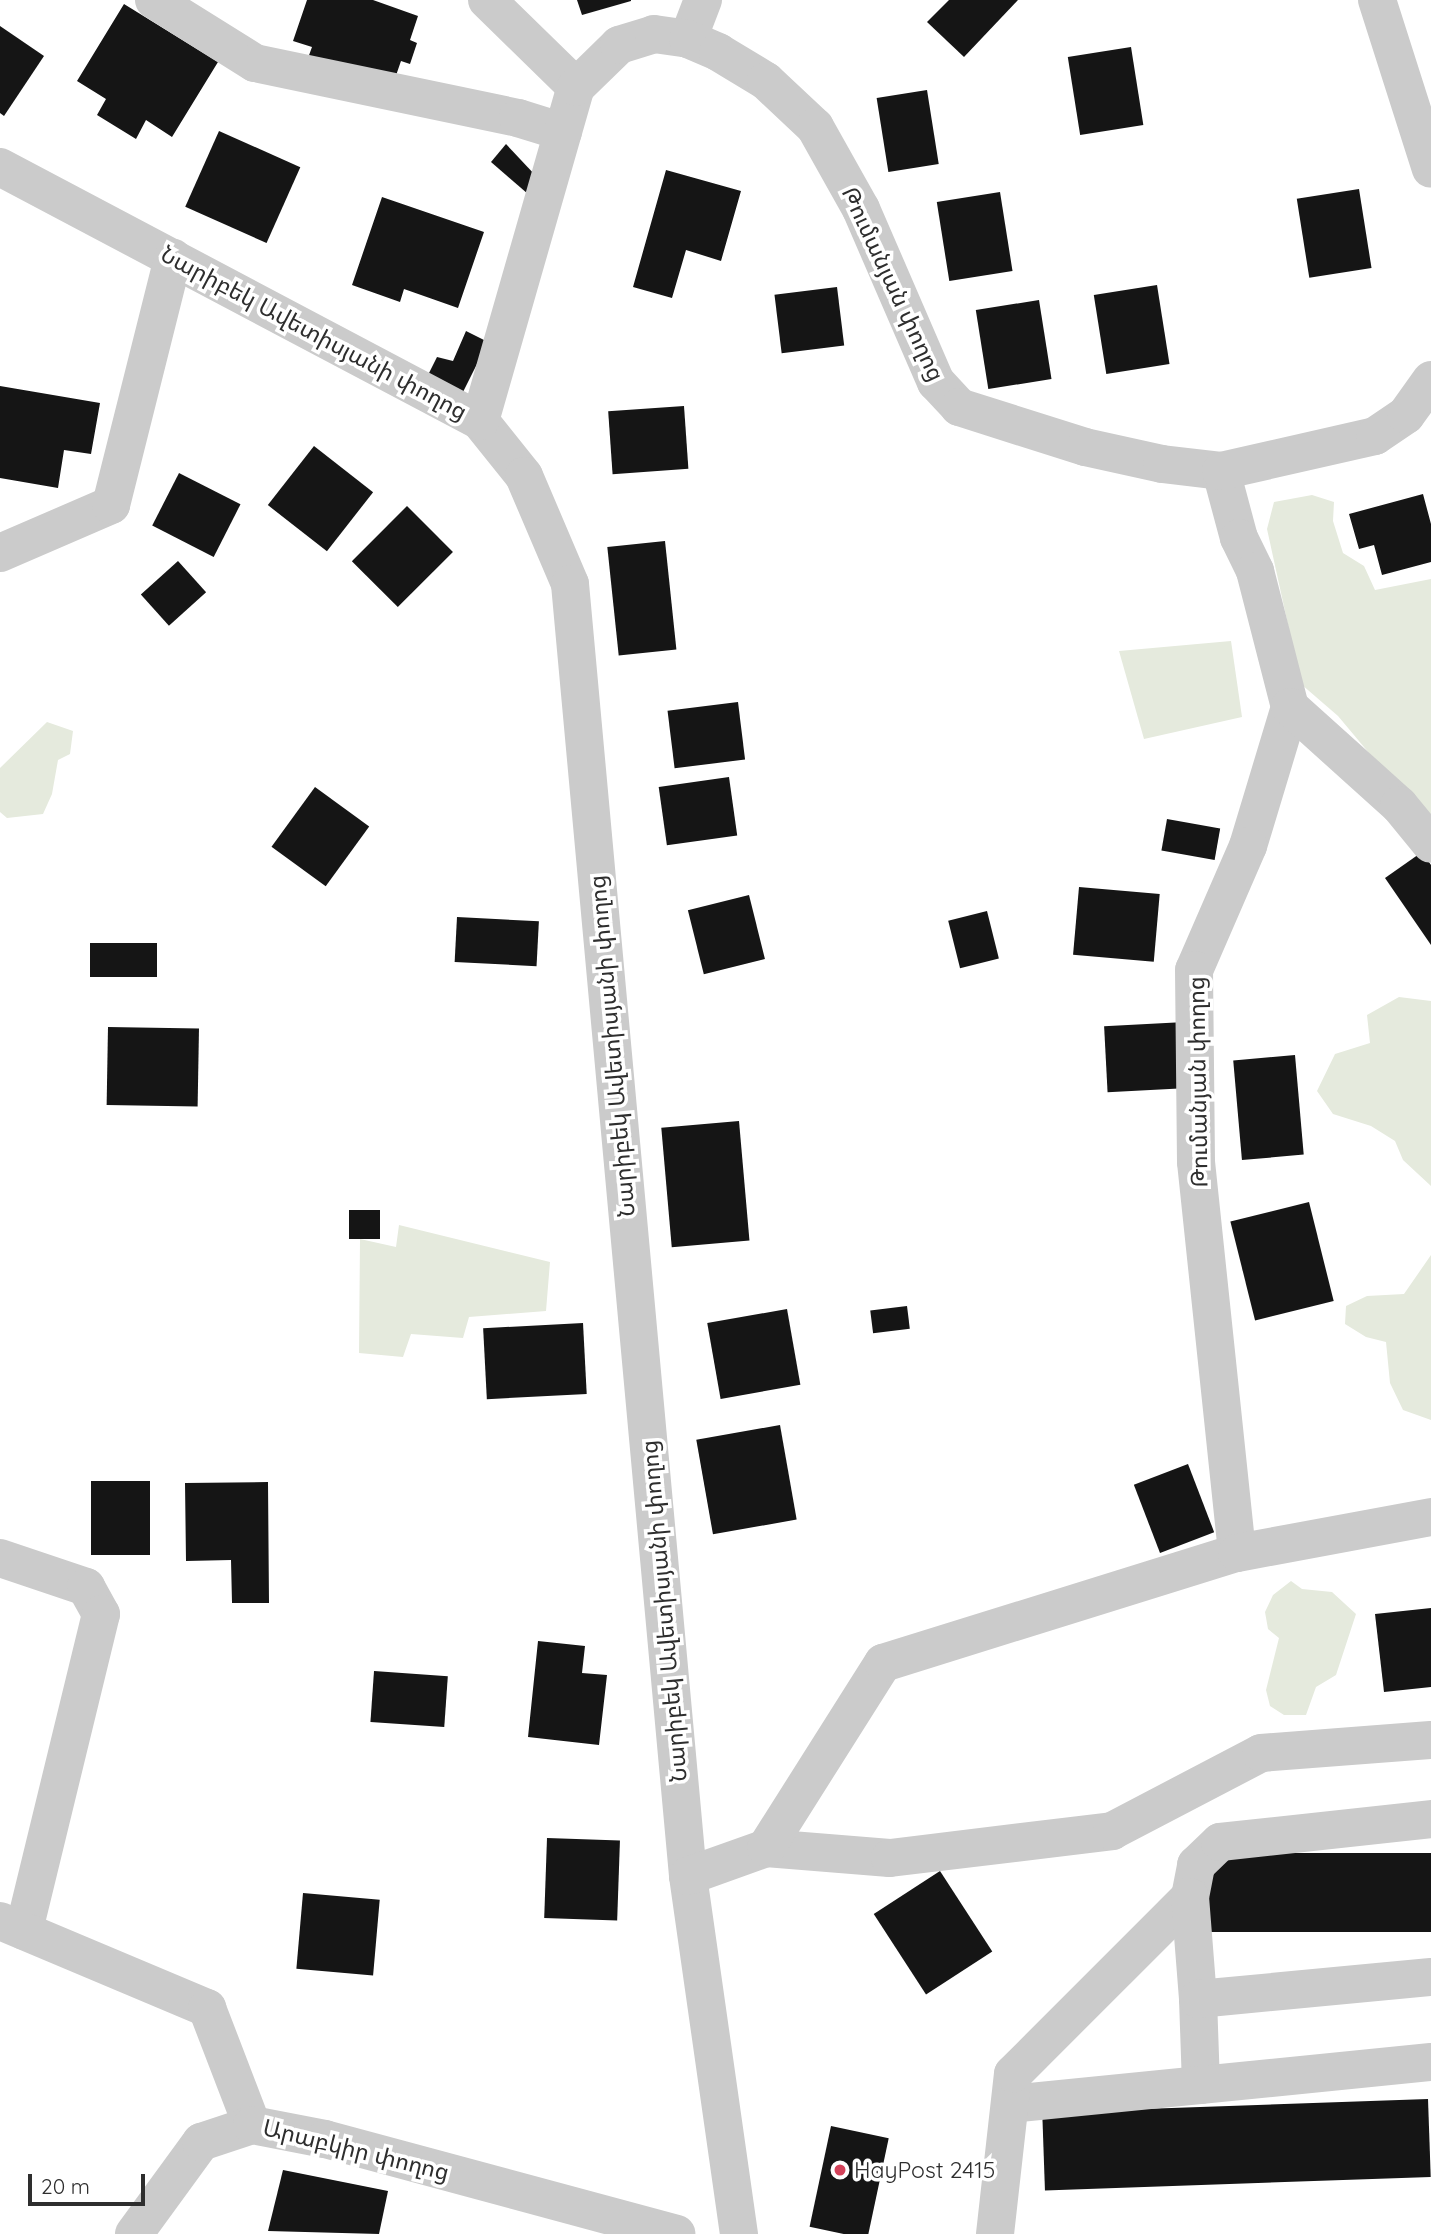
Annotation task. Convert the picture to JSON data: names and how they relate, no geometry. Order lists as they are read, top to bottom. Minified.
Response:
{"streets":{"street":["Թումանյան փողոց","Նարիբեկ Ավետիսյանի փողոց","Արաբկիր փողոց"]},"places":["HayPost 2415"],"scale_bar":"20 m"}
